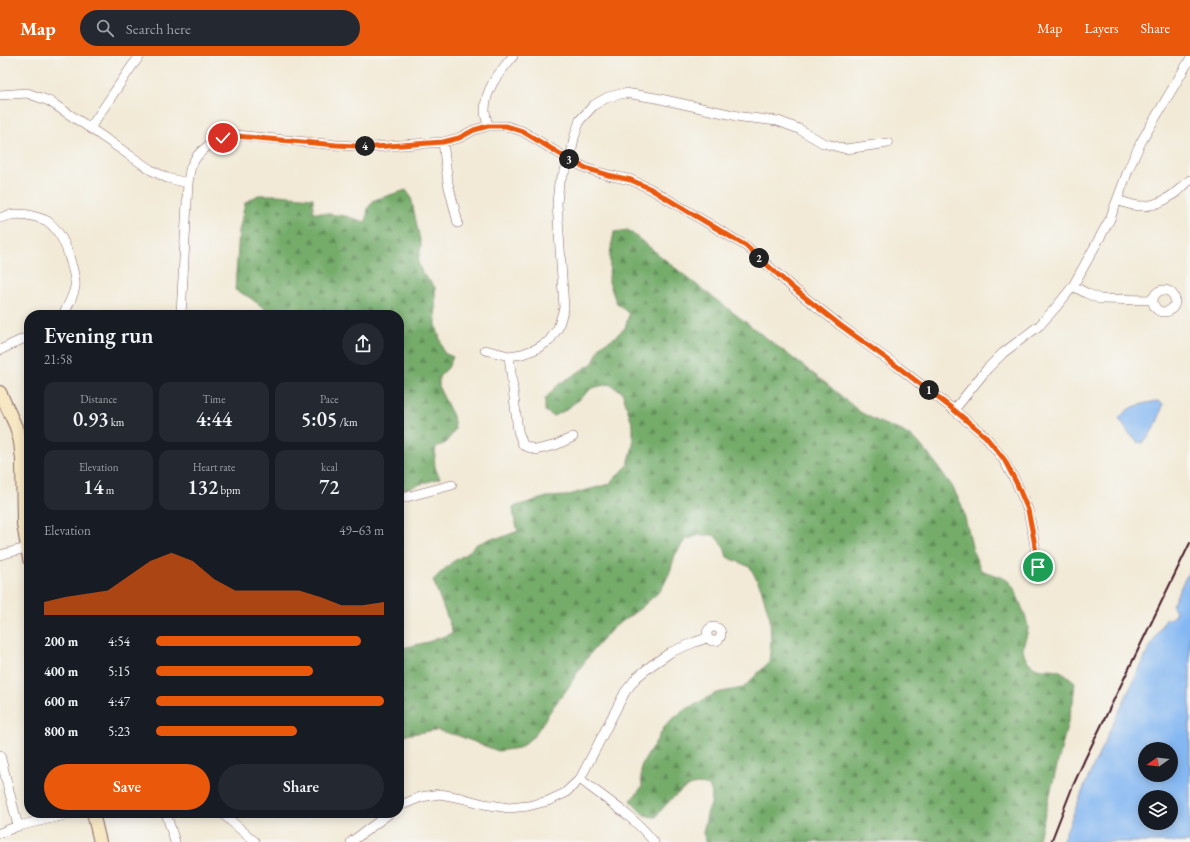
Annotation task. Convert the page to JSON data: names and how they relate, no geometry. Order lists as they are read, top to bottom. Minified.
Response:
{"north":"left","page":{"header":"Map","search":"Search here","nav":["Map","Layers","Share"],"pins":["4","3","2","1"],"heading":["Evening run","21:58"],"stats":[["Distance","0.93 km"],["Time","4:44"],["Pace","5:05 /km"],["Elevation","14 m"],["Heart rate","132 bpm"],["kcal","72"]],"chart":["Elevation","49–63 m"],"list":[{"name":"200 m","note":"4:54"},{"name":"400 m","note":"5:15"},{"name":"600 m","note":"4:47"},{"name":"800 m","note":"5:23"}],"buttons":["Save","Share"]}}
